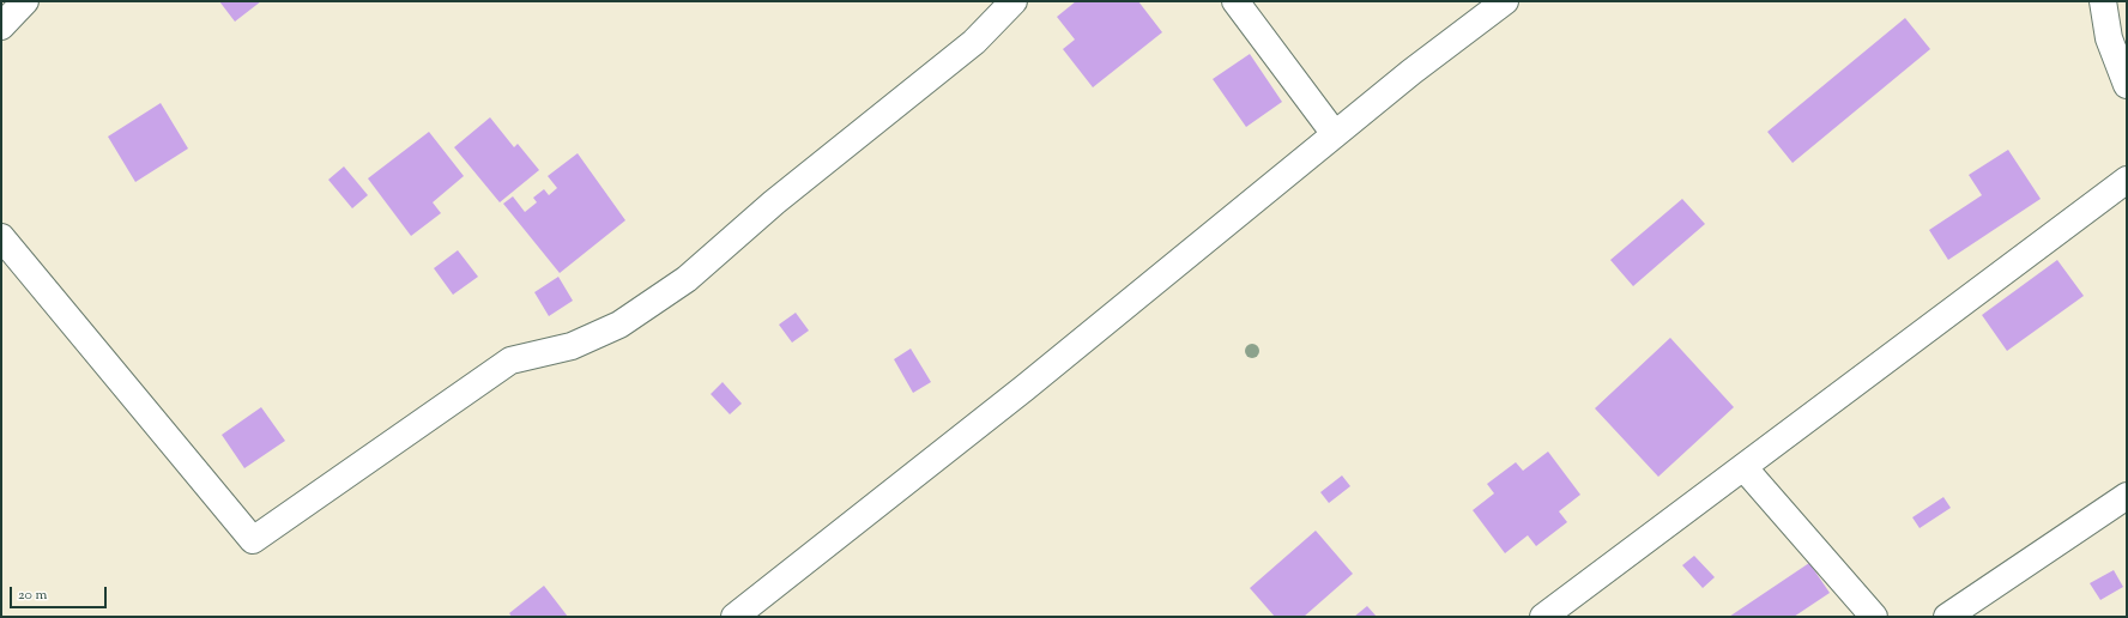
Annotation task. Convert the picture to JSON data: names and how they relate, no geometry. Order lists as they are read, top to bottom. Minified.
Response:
{"scale_bar":"20 m"}
